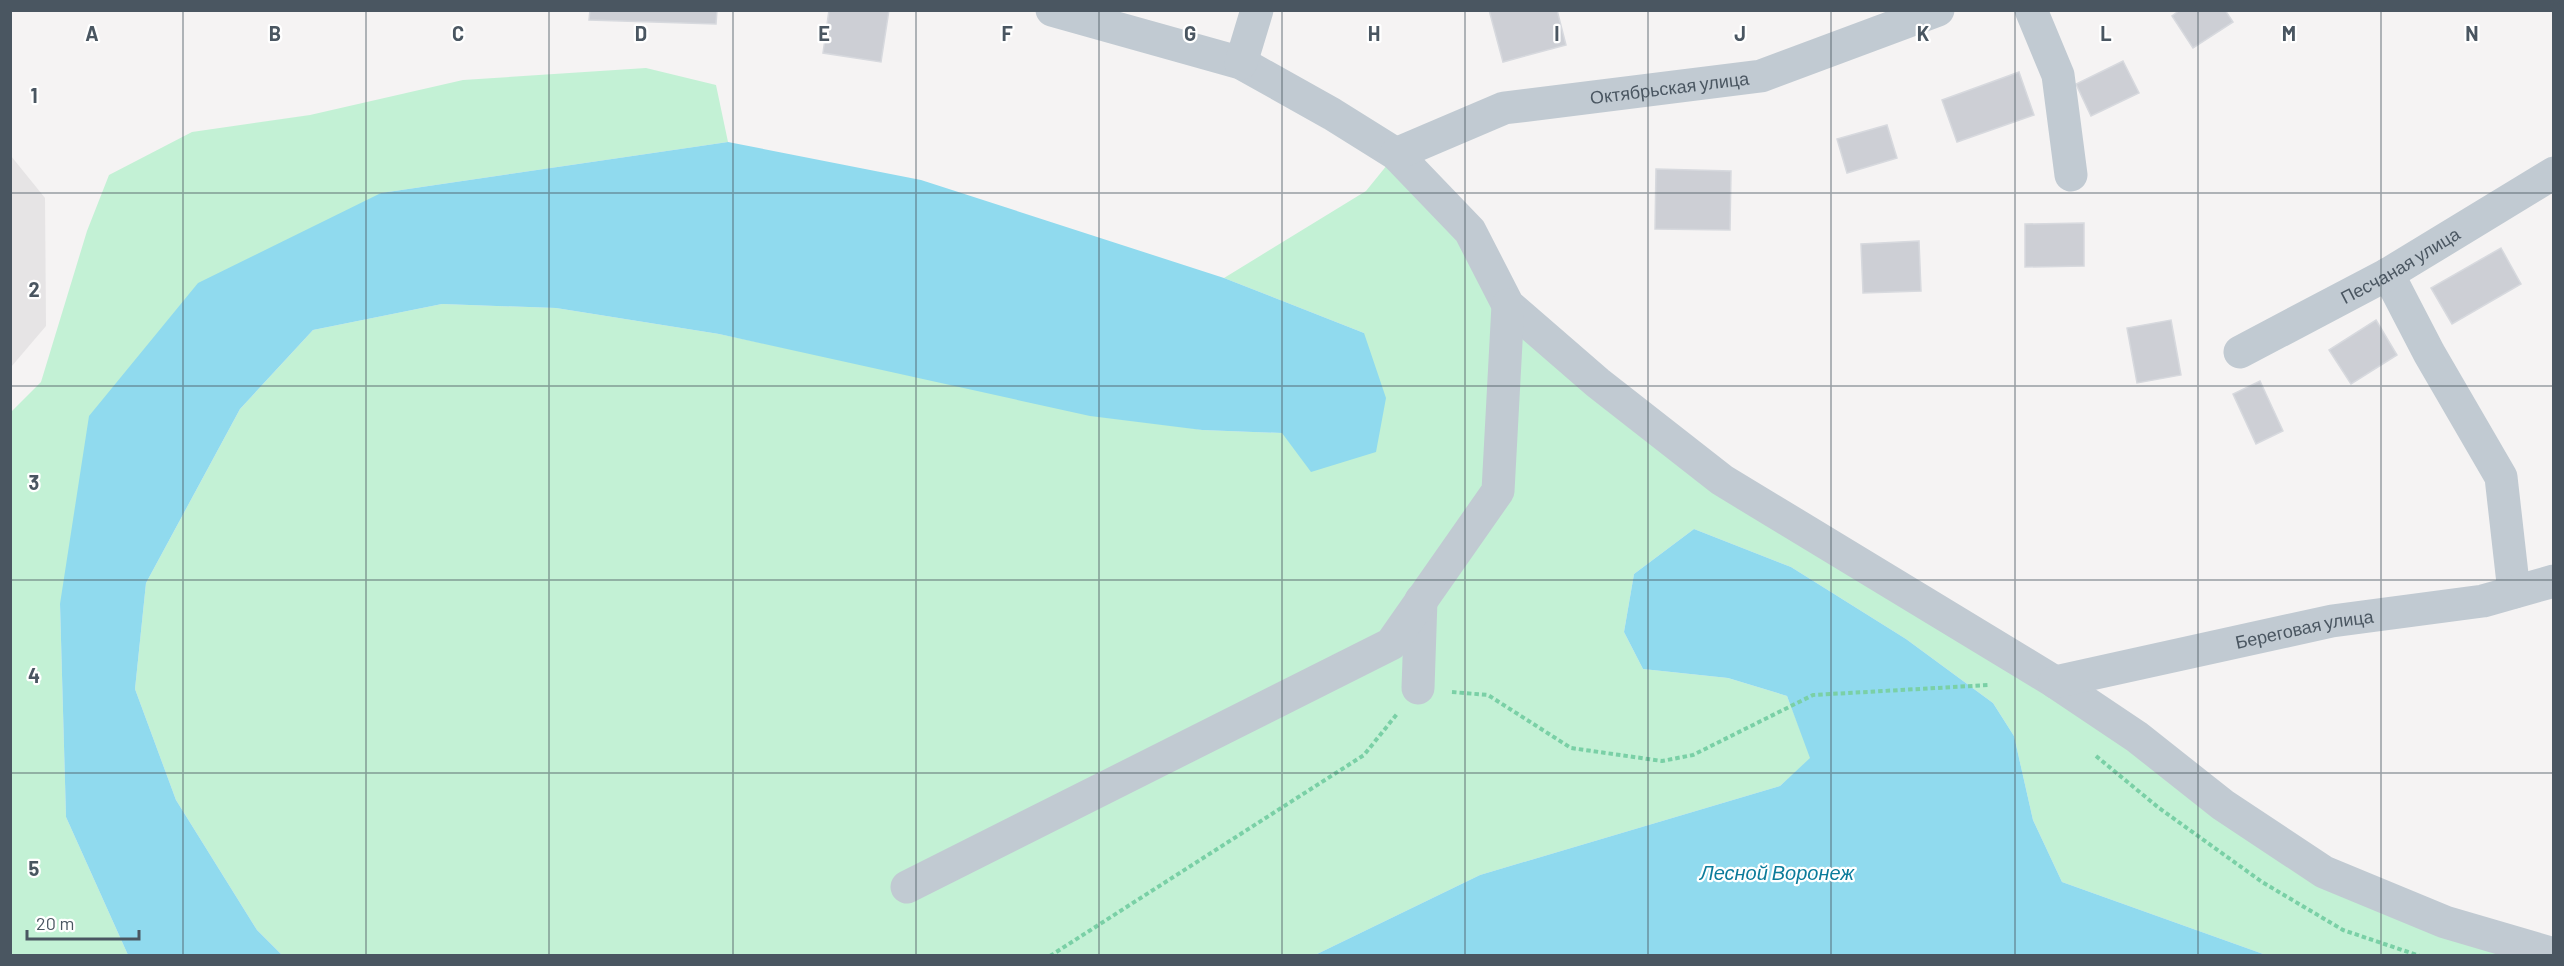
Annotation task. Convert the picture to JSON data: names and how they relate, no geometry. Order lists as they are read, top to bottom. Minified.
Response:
{"streets":{"street":["Октябрьская улица","Песчаная улица","Береговая улица"]},"water":["Лесной Воронеж"],"scale_bar":"20 m","grid":{"columns":["A","B","C","D","E","F","G","H","I","J","K","L","M","N"],"rows":["1","2","3","4","5"]}}
